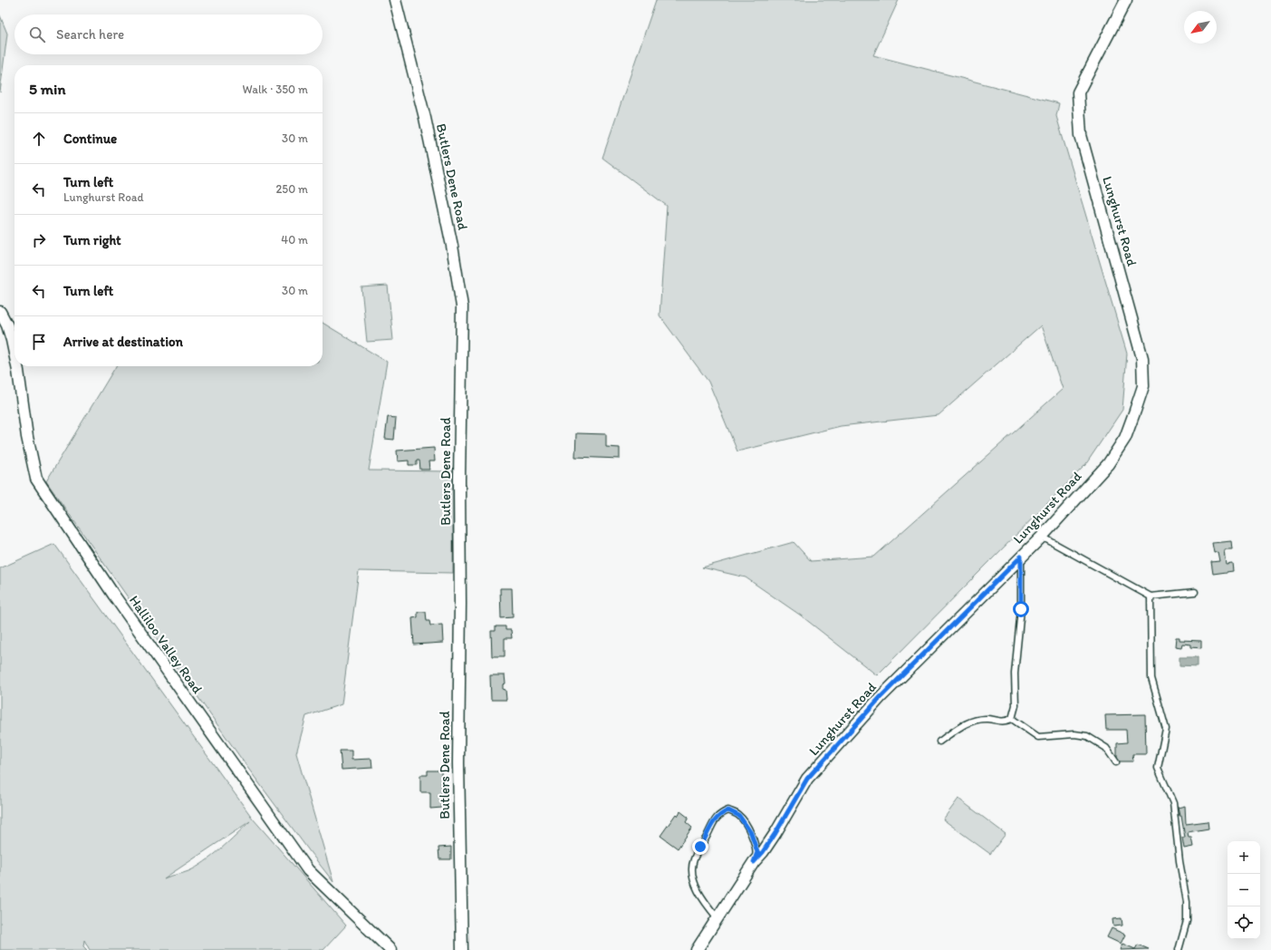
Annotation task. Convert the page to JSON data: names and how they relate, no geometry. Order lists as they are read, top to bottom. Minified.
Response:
{"streets":{"street":["Butlers Dene Road","Lunghurst Road","Halliloo Valley Road"]},"north":"bottom left","page":{"search":"Search here","heading":["5 min","Walk · 350 m"],"list":[["Continue","30 m"],["Turn left","Lunghurst Road","250 m"],["Turn right","40 m"],["Turn left","30 m"],"Arrive at destination"],"map_buttons":["+","−"]}}
